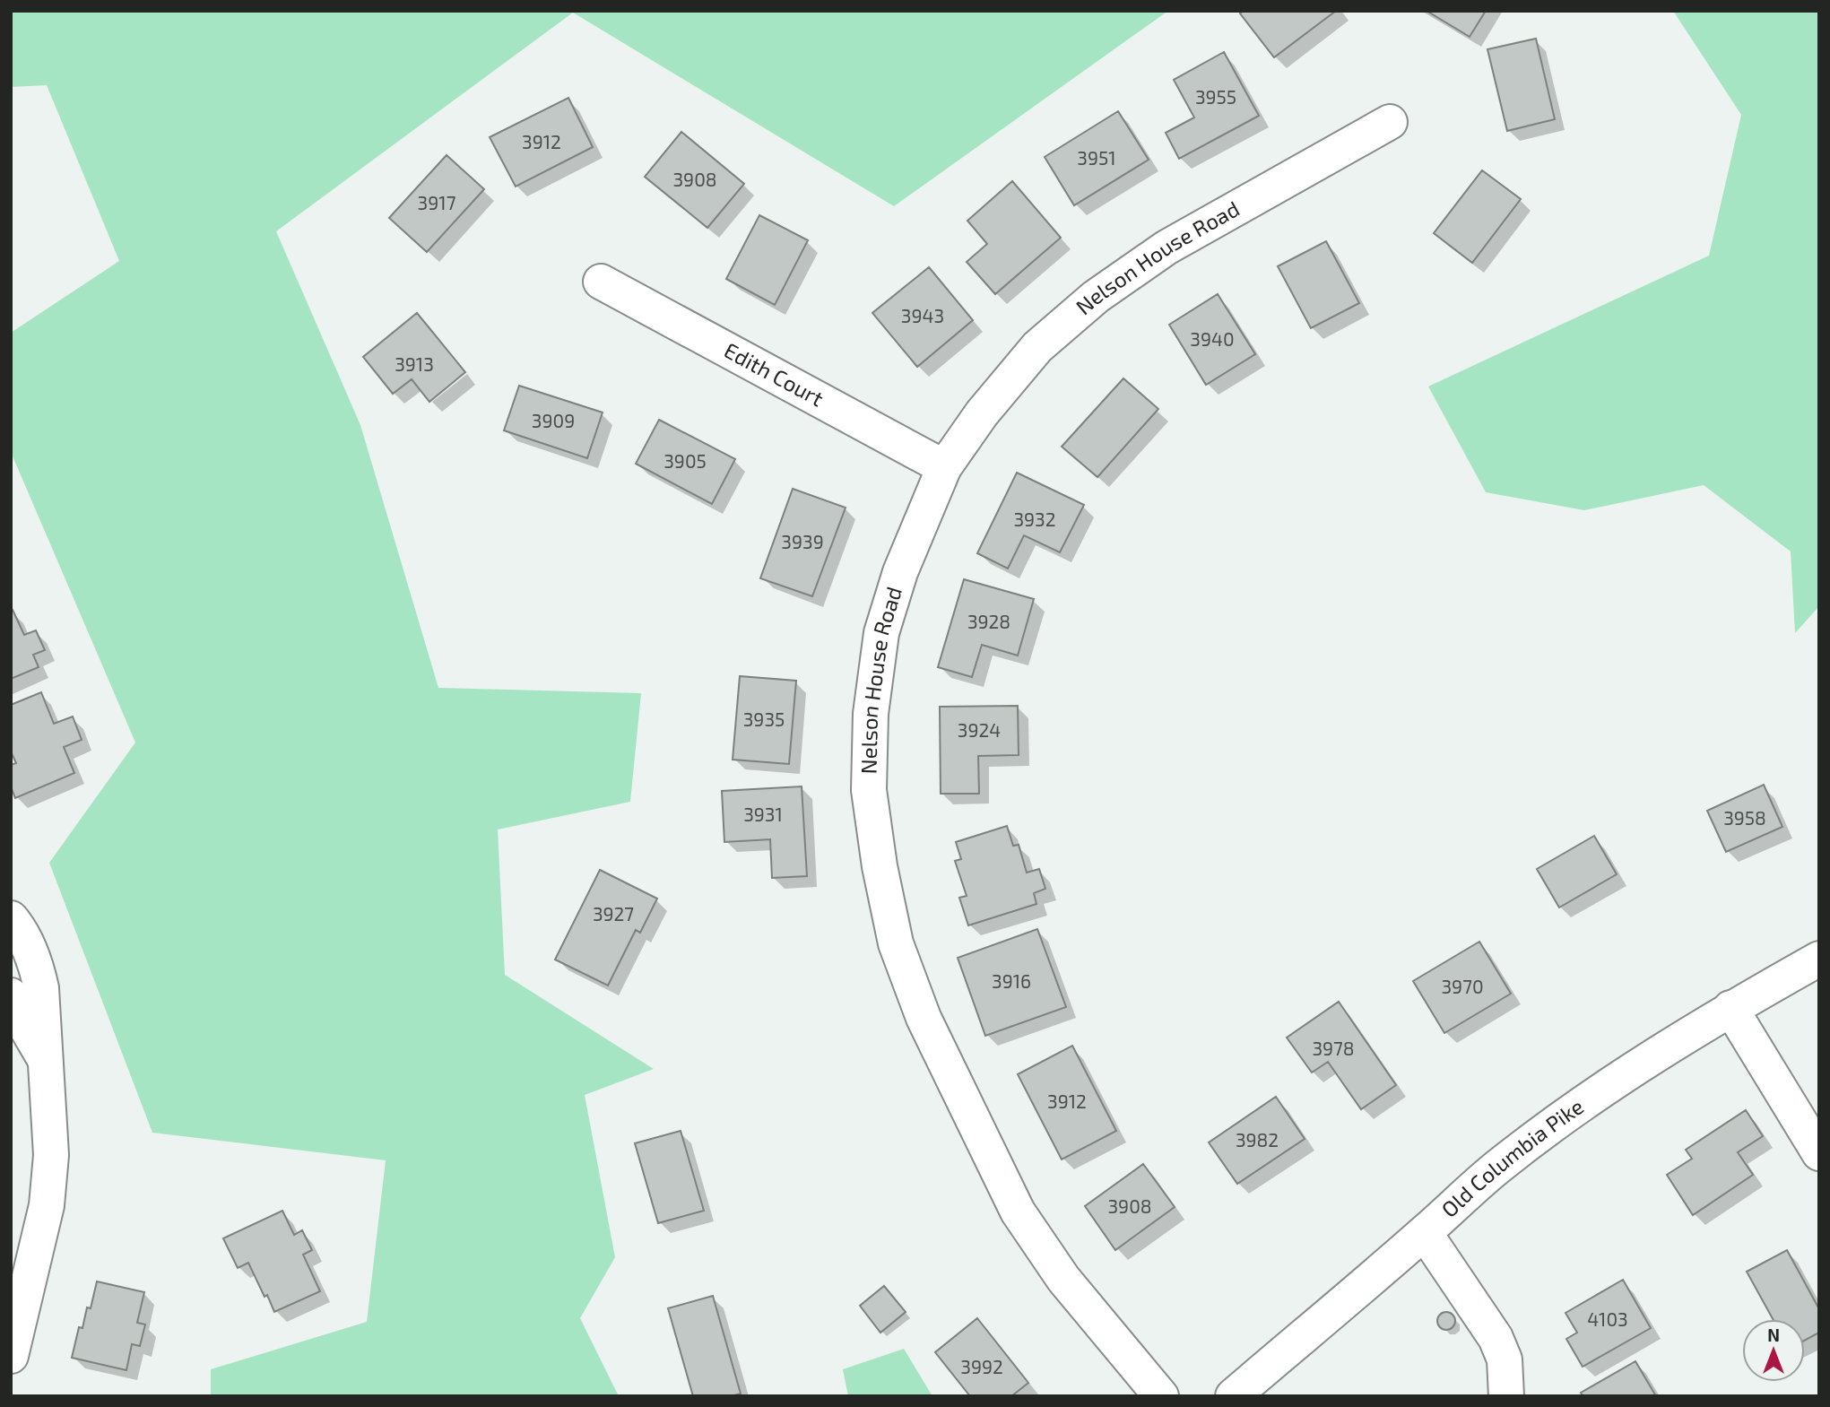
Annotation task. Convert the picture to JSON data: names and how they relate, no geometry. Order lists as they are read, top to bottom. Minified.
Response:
{"streets":{"street":["Nelson House Road","Edith Court","Old Columbia Pike"]},"crossings":[["Nelson House Road","Edith Court"]],"house_numbers":["3955","3912","3951","3908","3917","3943","3940","3913","3909","3905","3932","3939","3928","3935","3924","3931","3958","3927","3916","3970","3978","3912","3982","3908","4103","3992"],"north":"top"}
